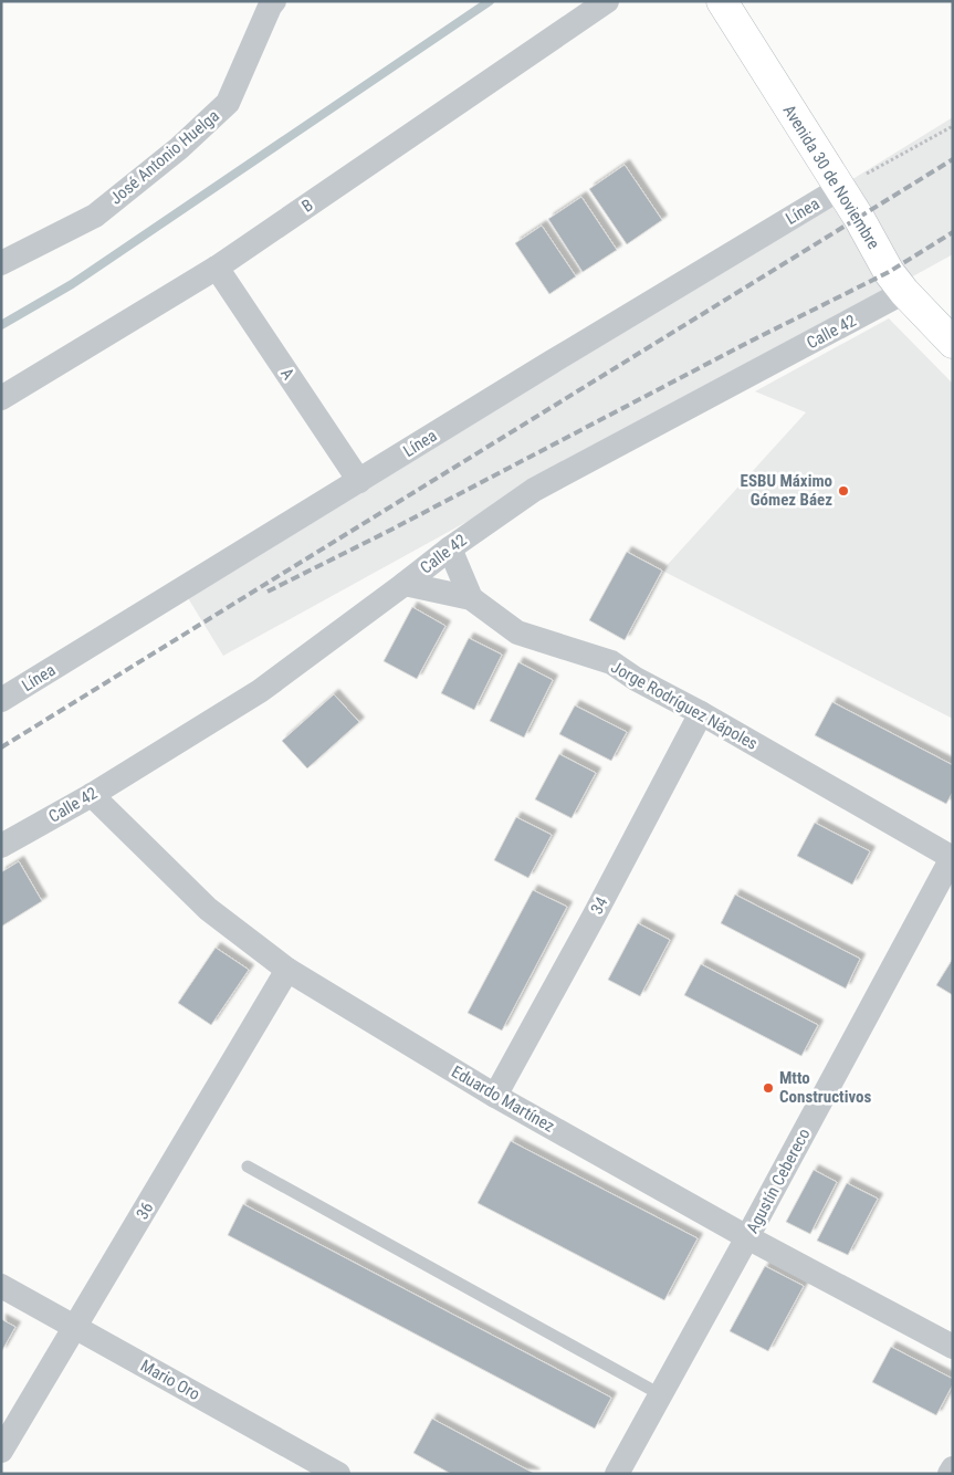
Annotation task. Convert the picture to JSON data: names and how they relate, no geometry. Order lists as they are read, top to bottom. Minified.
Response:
{"streets":{"main road":["Avenida 30 de Noviembre"],"street":["José Antonio Huelga","B","Línea","Calle 42","A","Jorge Rodríguez Nápoles","34","Eduardo Martínez","Agustín Cebereco","36","Mario Oro"]},"crossings":[["Avenida 30 de Noviembre","Línea"],["Avenida 30 de Noviembre","Calle 42"],["B","A"],["Línea","A"],["Calle 42","Jorge Rodríguez Nápoles"],["Calle 42","Eduardo Martínez"],["Jorge Rodríguez Nápoles","34"],["Jorge Rodríguez Nápoles","Agustín Cebereco"],["34","Eduardo Martínez"],["Eduardo Martínez","Agustín Cebereco"],["Eduardo Martínez","36"],["36","Mario Oro"]],"places":["ESBU Máximo Gómez Báez","Mtto Constructivos"]}
